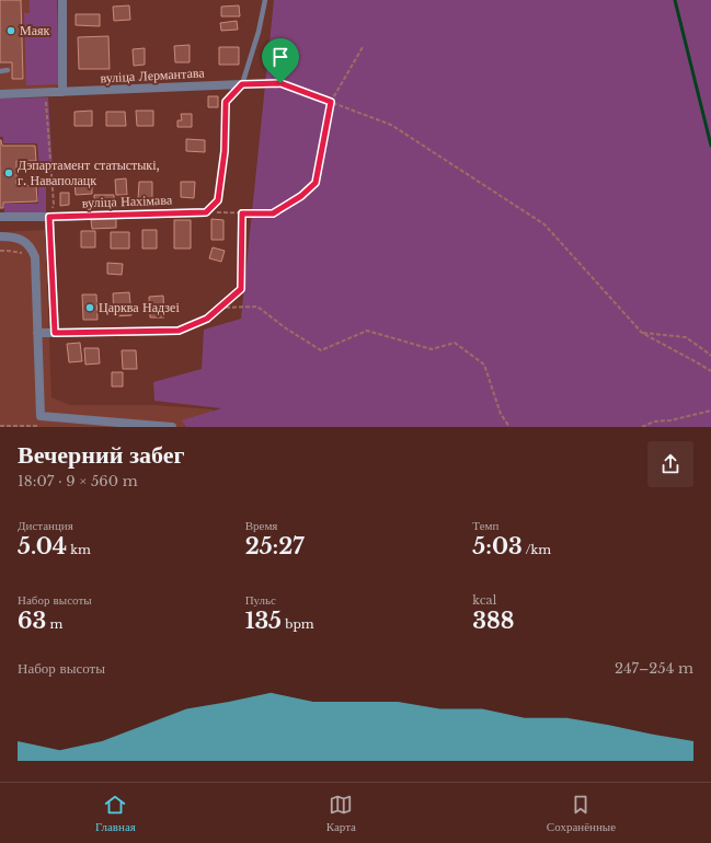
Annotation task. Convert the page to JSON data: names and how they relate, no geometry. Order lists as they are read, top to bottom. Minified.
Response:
{"streets":{"street":["вуліца Лермантава","вуліца Нахімава"]},"places":["Маяк","Дэпартамент статыстыкі, г. Наваполацк","Царква Надзеі"],"page":{"heading":["Вечерний забег","18:07 · 9 × 560 m"],"stats":[["Дистанция","5.04 km"],["Время","25:27"],["Темп","5:03 /km"],["Набор высоты","63 m"],["Пульс","135 bpm"],["kcal","388"]],"chart":["Набор высоты","247–254 m"],"tabs":["Главная","Карта","Сохранённые"]}}
